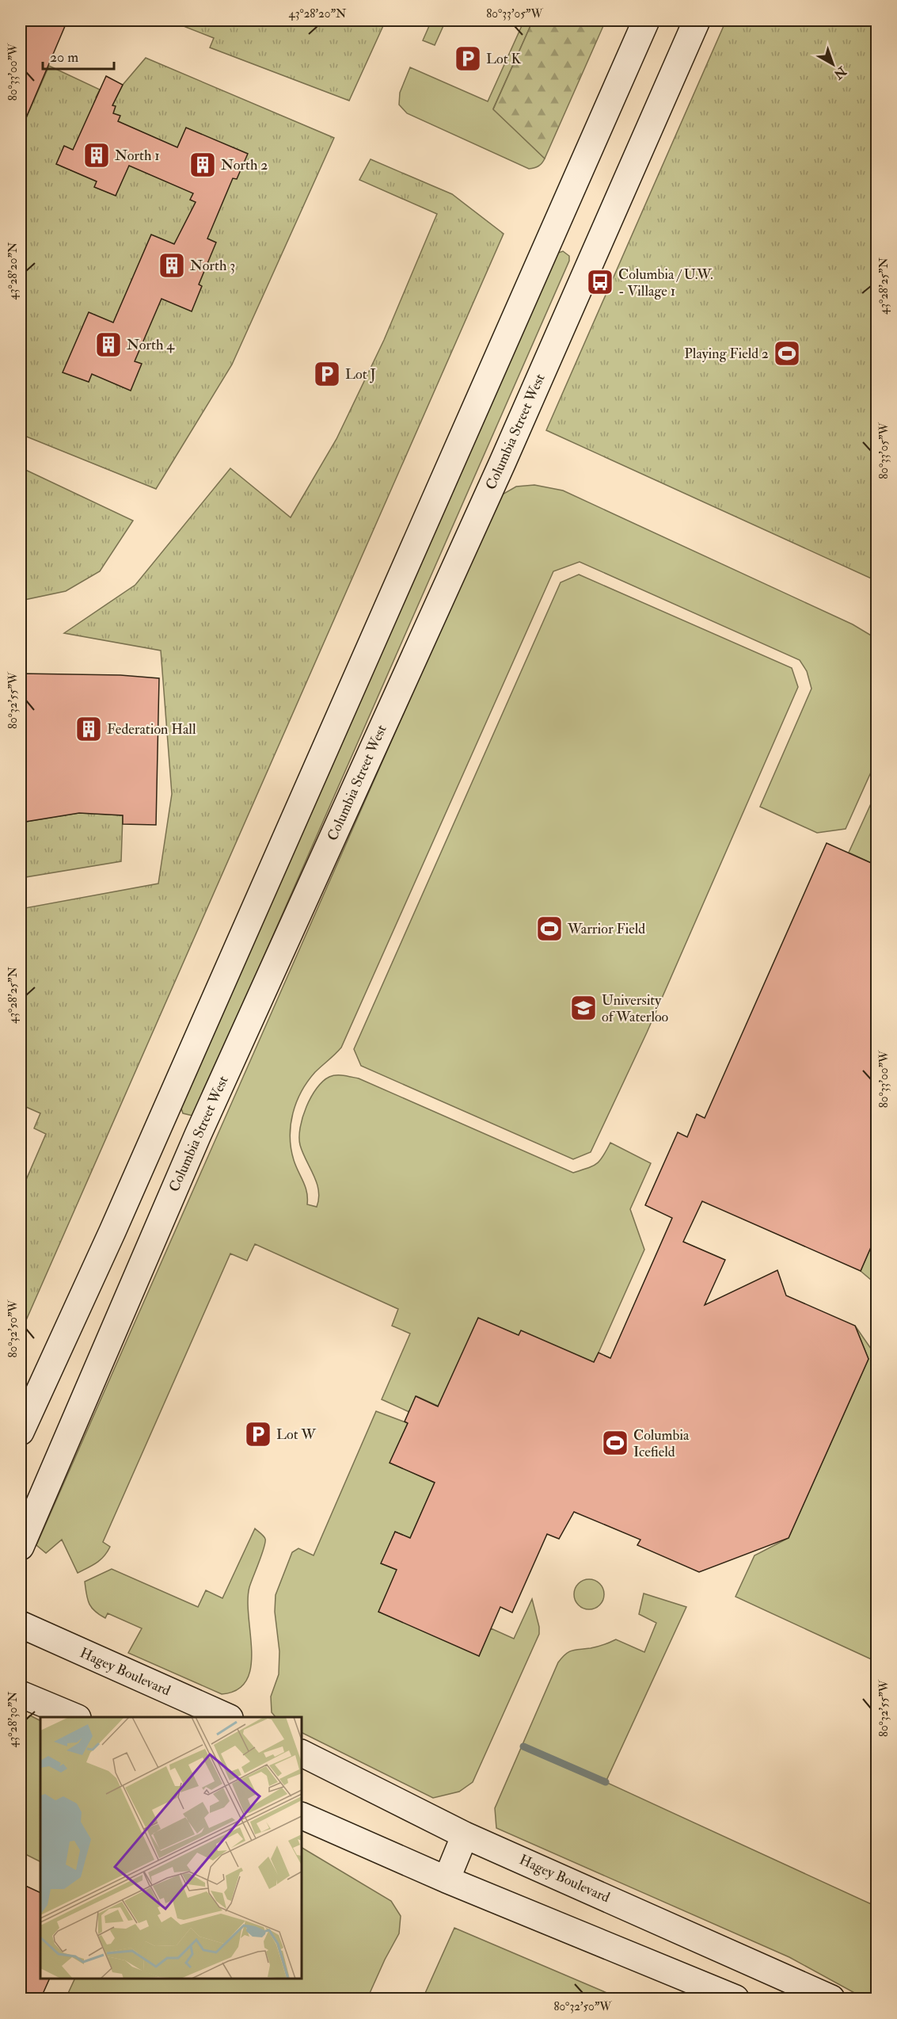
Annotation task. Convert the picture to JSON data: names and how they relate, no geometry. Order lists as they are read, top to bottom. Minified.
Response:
{"streets":{"main road":["Columbia Street West","Hagey Boulevard"]},"places":{"parking":["Lot K","Lot J","Lot W"],"building":["North 1","North 2","North 3","North 4","Federation Hall"],"bus stop":["Columbia / U.W. - Village 1"],"sports":["Playing Field 2","Warrior Field","Columbia Icefield"],"school or university":["University of Waterloo"]},"scale_bar":"20 m","north":"bottom right","coordinates":["43°28'20\"N","80°33'05\"W","80°33'00\"W","43°28'25\"N","80°32'55\"W","80°32'50\"W","43°28'30\"N"]}
